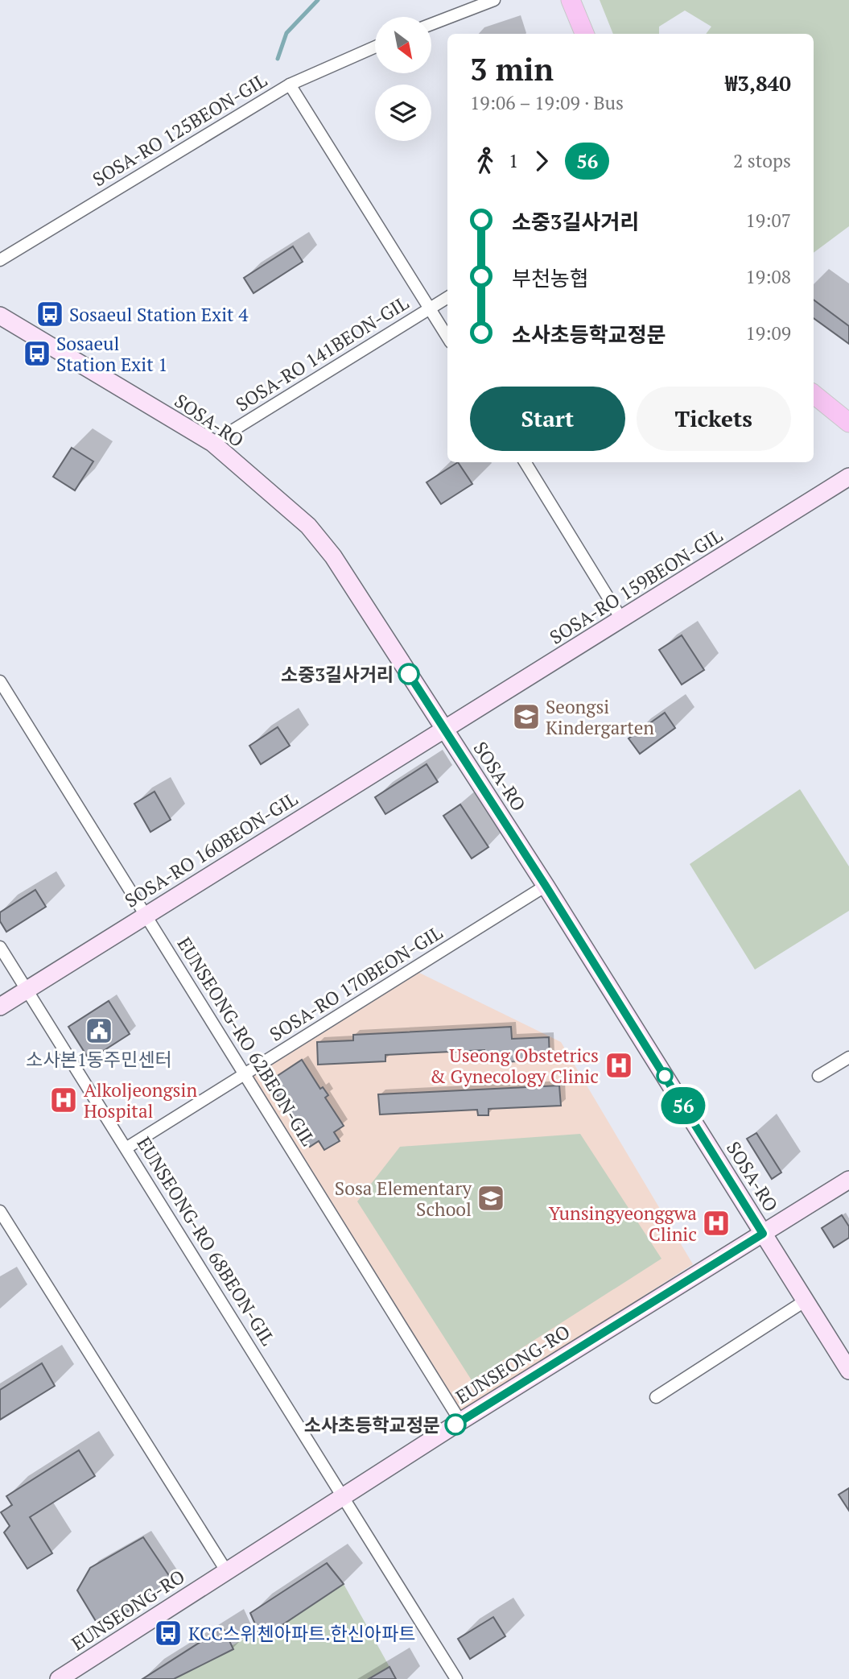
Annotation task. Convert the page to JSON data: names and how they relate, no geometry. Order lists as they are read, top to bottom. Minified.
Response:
{"streets":{"street":["SOSA-RO 125BEON-GIL","SOSA-RO 141BEON-GIL","SOSA-RO","SOSA-RO 159BEON-GIL","SOSA-RO 160BEON-GIL","SOSA-RO 170BEON-GIL","EUNSEONG-RO 62BEON-GIL","EUNSEONG-RO 68BEON-GIL","EUNSEONG-RO"]},"crossings":[["SOSA-RO 141BEON-GIL","SOSA-RO"],["SOSA-RO","SOSA-RO 159BEON-GIL"],["SOSA-RO","SOSA-RO 160BEON-GIL"],["SOSA-RO","SOSA-RO 170BEON-GIL"],["SOSA-RO","EUNSEONG-RO"],["SOSA-RO 159BEON-GIL","SOSA-RO 160BEON-GIL"],["SOSA-RO 160BEON-GIL","EUNSEONG-RO 62BEON-GIL"],["SOSA-RO 160BEON-GIL","EUNSEONG-RO 68BEON-GIL"],["SOSA-RO 170BEON-GIL","EUNSEONG-RO 62BEON-GIL"],["SOSA-RO 170BEON-GIL","EUNSEONG-RO 68BEON-GIL"],["EUNSEONG-RO 62BEON-GIL","EUNSEONG-RO"],["EUNSEONG-RO 68BEON-GIL","EUNSEONG-RO"]],"places":{"bus stop":["Sosaeul Station Exit 4","Sosaeul Station Exit 1","KCC스위첸아파트.한신아파트"],"other":["소중3길사거리","소사초등학교정문"],"school or university":["Seongsi Kindergarten","Sosa Elementary School"],"public building":["소사본1동주민센터"],"hospital":["Useong Obstetrics & Gynecology Clinic","Alkoljeongsin Hospital","Yunsingyeonggwa Clinic"]},"lines":["bus line 56"],"north":"bottom right","page":{"on_map":"56","heading":["3 min","19:06 – 19:09 · Bus","₩3,840"],"legs":["1","56","2 stops"],"list":[{"name":"소중3길사거리","value":"19:07"},{"name":"부천농협","value":"19:08"},{"name":"소사초등학교정문","value":"19:09"}],"buttons":["Start","Tickets"]}}
